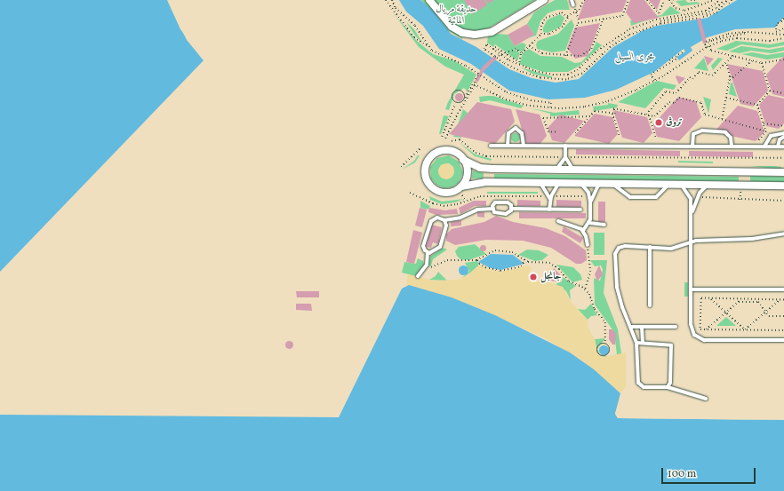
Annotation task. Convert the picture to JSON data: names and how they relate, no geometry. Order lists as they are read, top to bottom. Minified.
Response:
{"water":["مجرى السيل"],"parks":["حديقة مريال المائية"],"places":["تروڨ","جانجل"],"scale_bar":"100 m"}
